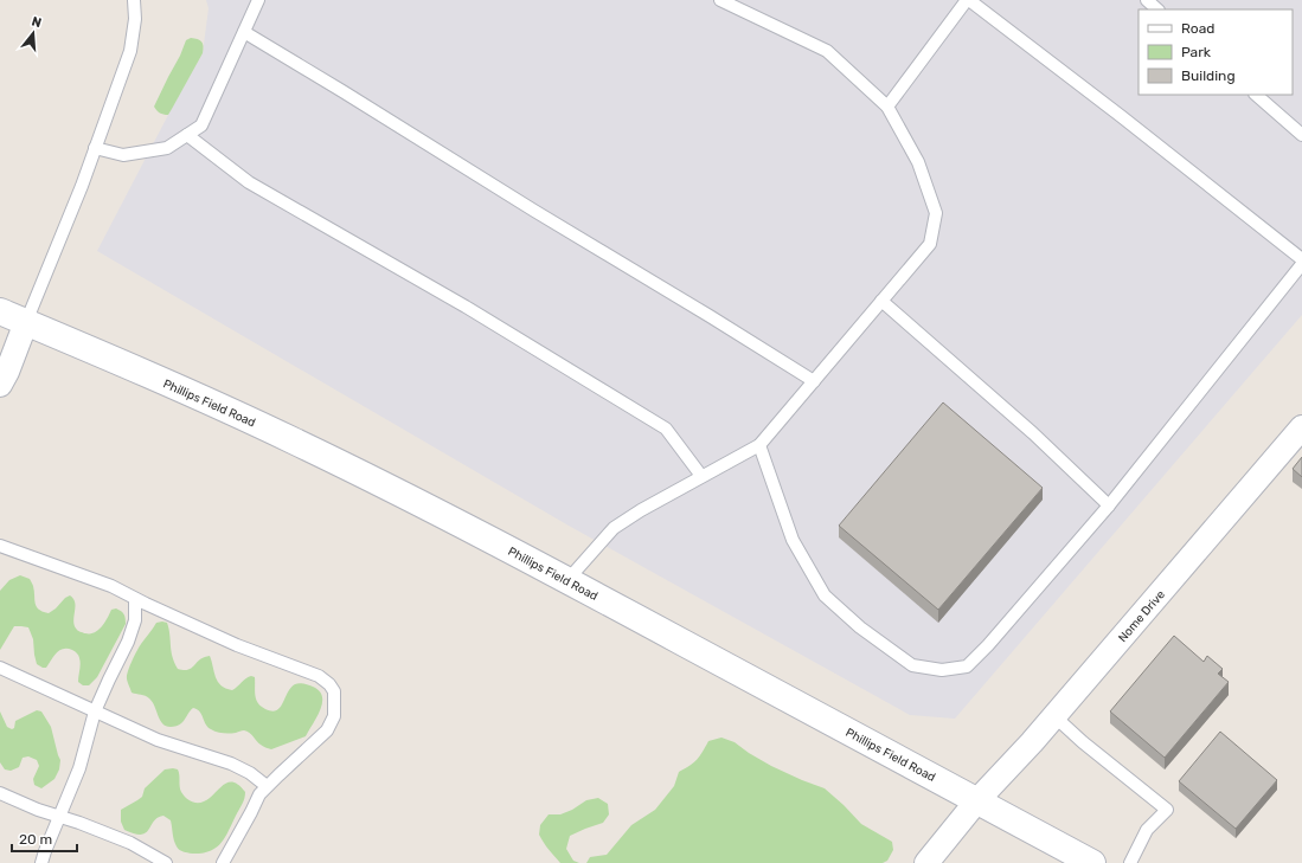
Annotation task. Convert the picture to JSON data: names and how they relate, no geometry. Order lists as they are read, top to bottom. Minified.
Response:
{"streets":{"street":["Phillips Field Road","Nome Drive"]},"crossings":[["Phillips Field Road","Nome Drive"]],"legend":["Road","Park","Building"],"scale_bar":"20 m","north":"top"}
